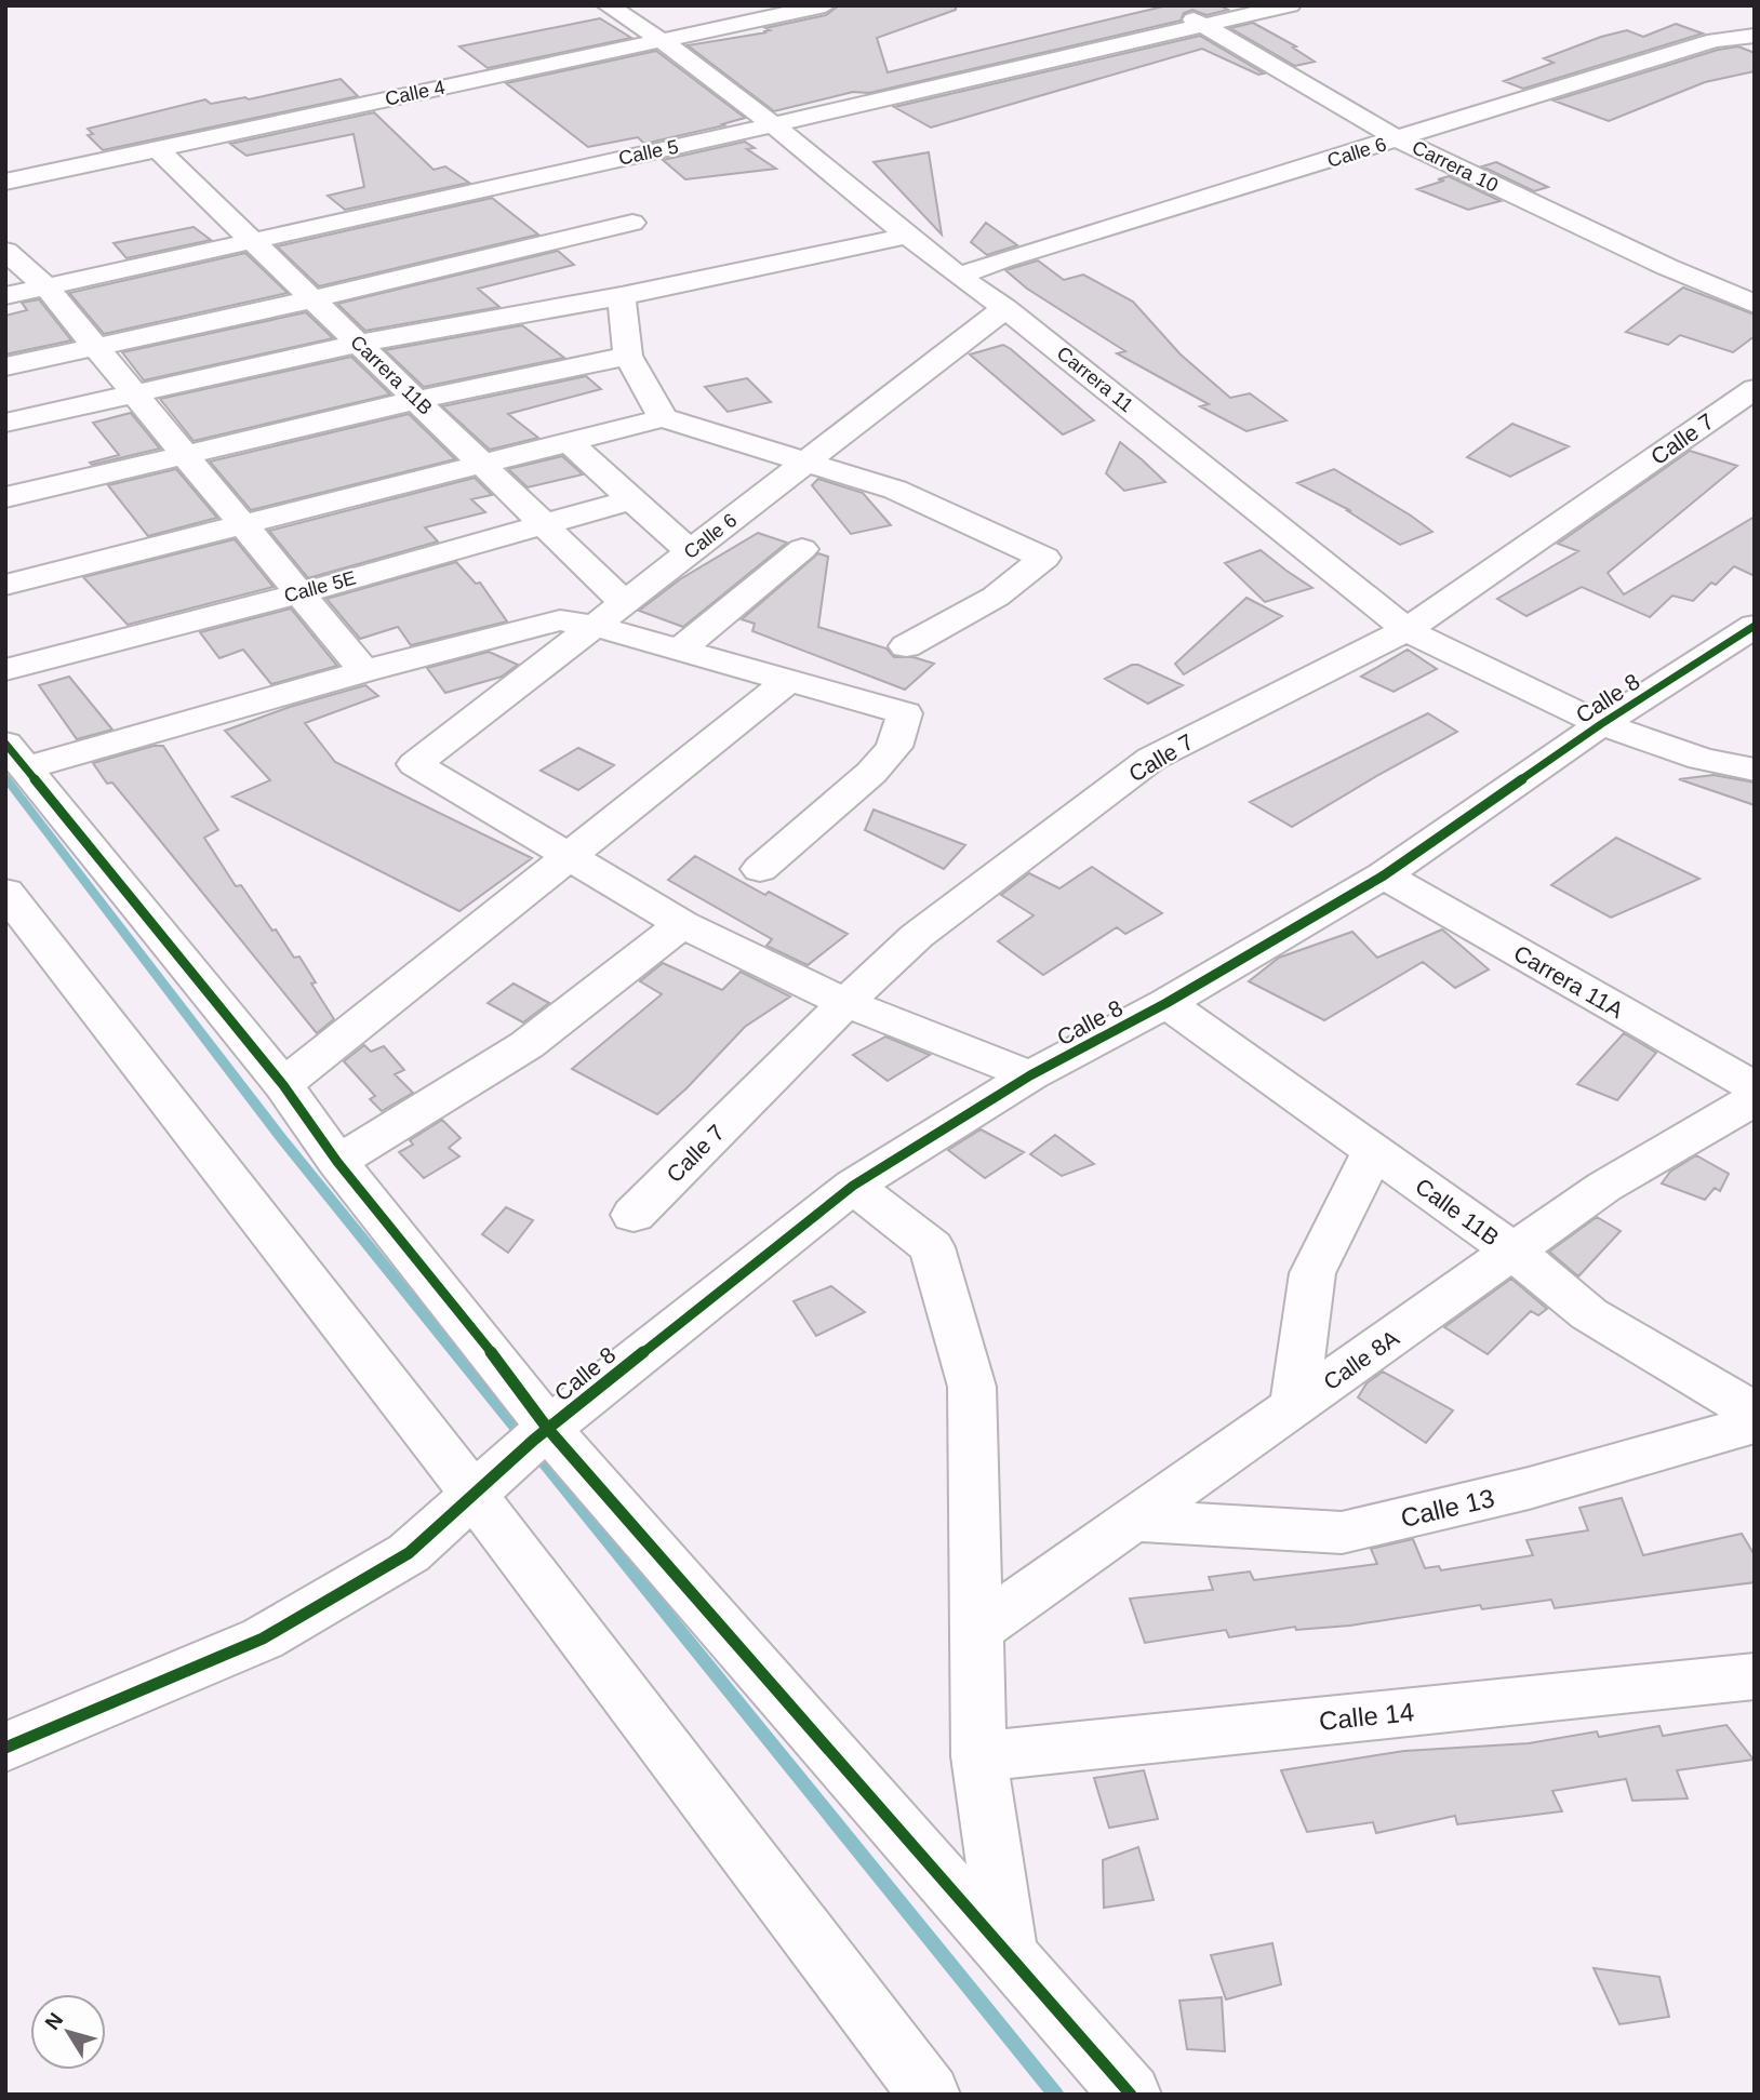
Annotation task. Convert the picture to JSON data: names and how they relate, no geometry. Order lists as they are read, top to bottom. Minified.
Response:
{"streets":{"street":["Calle 4","Calle 5","Calle 6","Carrera 10","Carrera 11B","Carrera 11","Calle 7","Calle 5E","Calle 8","Carrera 11A","Calle 11B","Calle 8A","Calle 13","Calle 14"]},"crossings":[["Calle 4","Carrera 11B"],["Calle 4","Carrera 11"],["Calle 5","Carrera 10"],["Calle 5","Carrera 11B"],["Calle 5","Carrera 11"],["Calle 6","Carrera 10"],["Calle 6","Carrera 11B"],["Calle 6","Carrera 11"],["Carrera 11B","Calle 5E"],["Carrera 11","Calle 7"],["Carrera 11","Calle 8"],["Calle 8","Carrera 11A"],["Calle 8","Calle 11B"],["Calle 11B","Calle 8A"],["Calle 8A","Calle 13"]],"north":"top left"}
